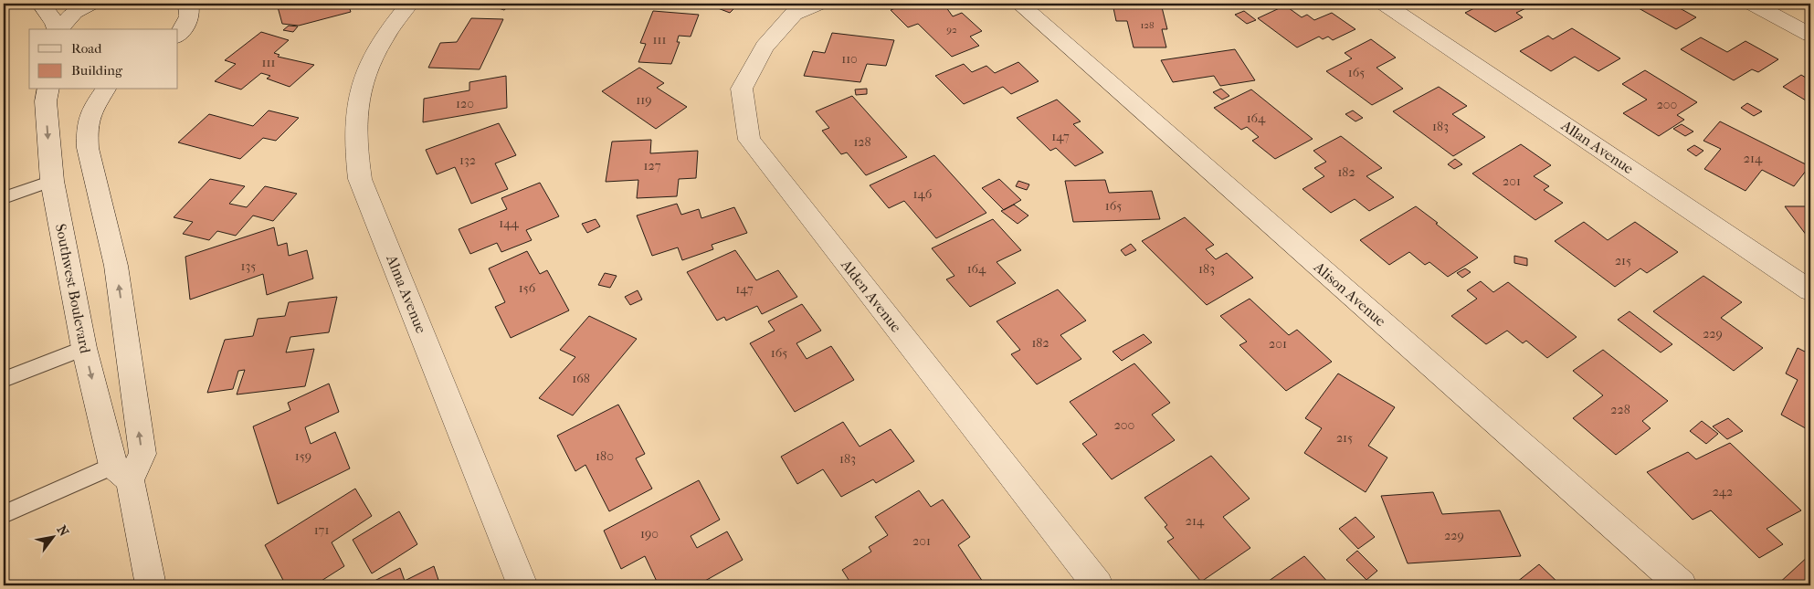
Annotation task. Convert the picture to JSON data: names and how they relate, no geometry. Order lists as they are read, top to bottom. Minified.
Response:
{"streets":{"street":["Allan Avenue","Southwest Boulevard","Alma Avenue","Alison Avenue","Alden Avenue"]},"house_numbers":["128","92","111","110","111","165","119","120","200","164","183","147","128","214","132","127","182","201","146","165","144","215","135","164","183","156","147","229","182","201","165","168","228","200","215","159","180","183","242","214","171","190","229","201"],"legend":["Road","Building"],"north":"top right"}
